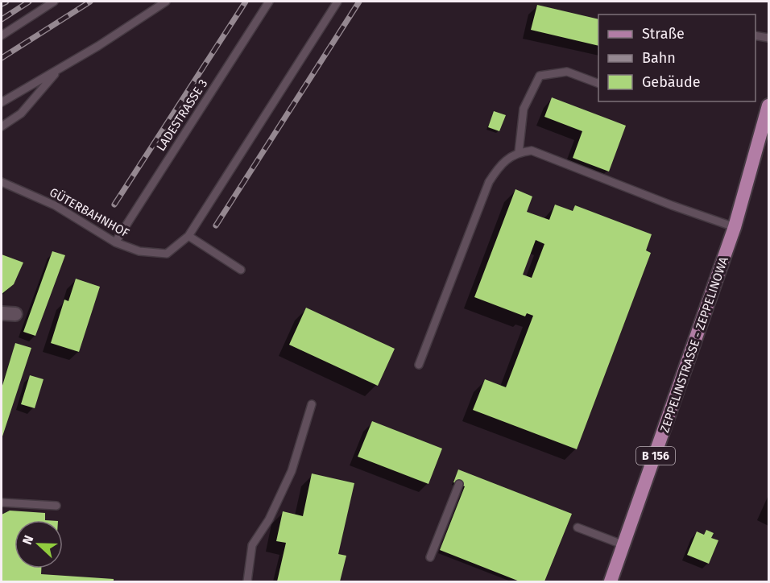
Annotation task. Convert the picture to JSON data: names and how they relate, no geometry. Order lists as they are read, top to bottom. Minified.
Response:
{"streets":{"main road":["ZEPPELINSTRASSE - ZEPPELINOWA","B 156"],"lane":["LADESTRASSE 3","GÜTERBAHNHOF"]},"crossings":[["LADESTRASSE 3","GÜTERBAHNHOF"]],"legend":["Straße","Bahn","Gebäude"],"north":"left"}
